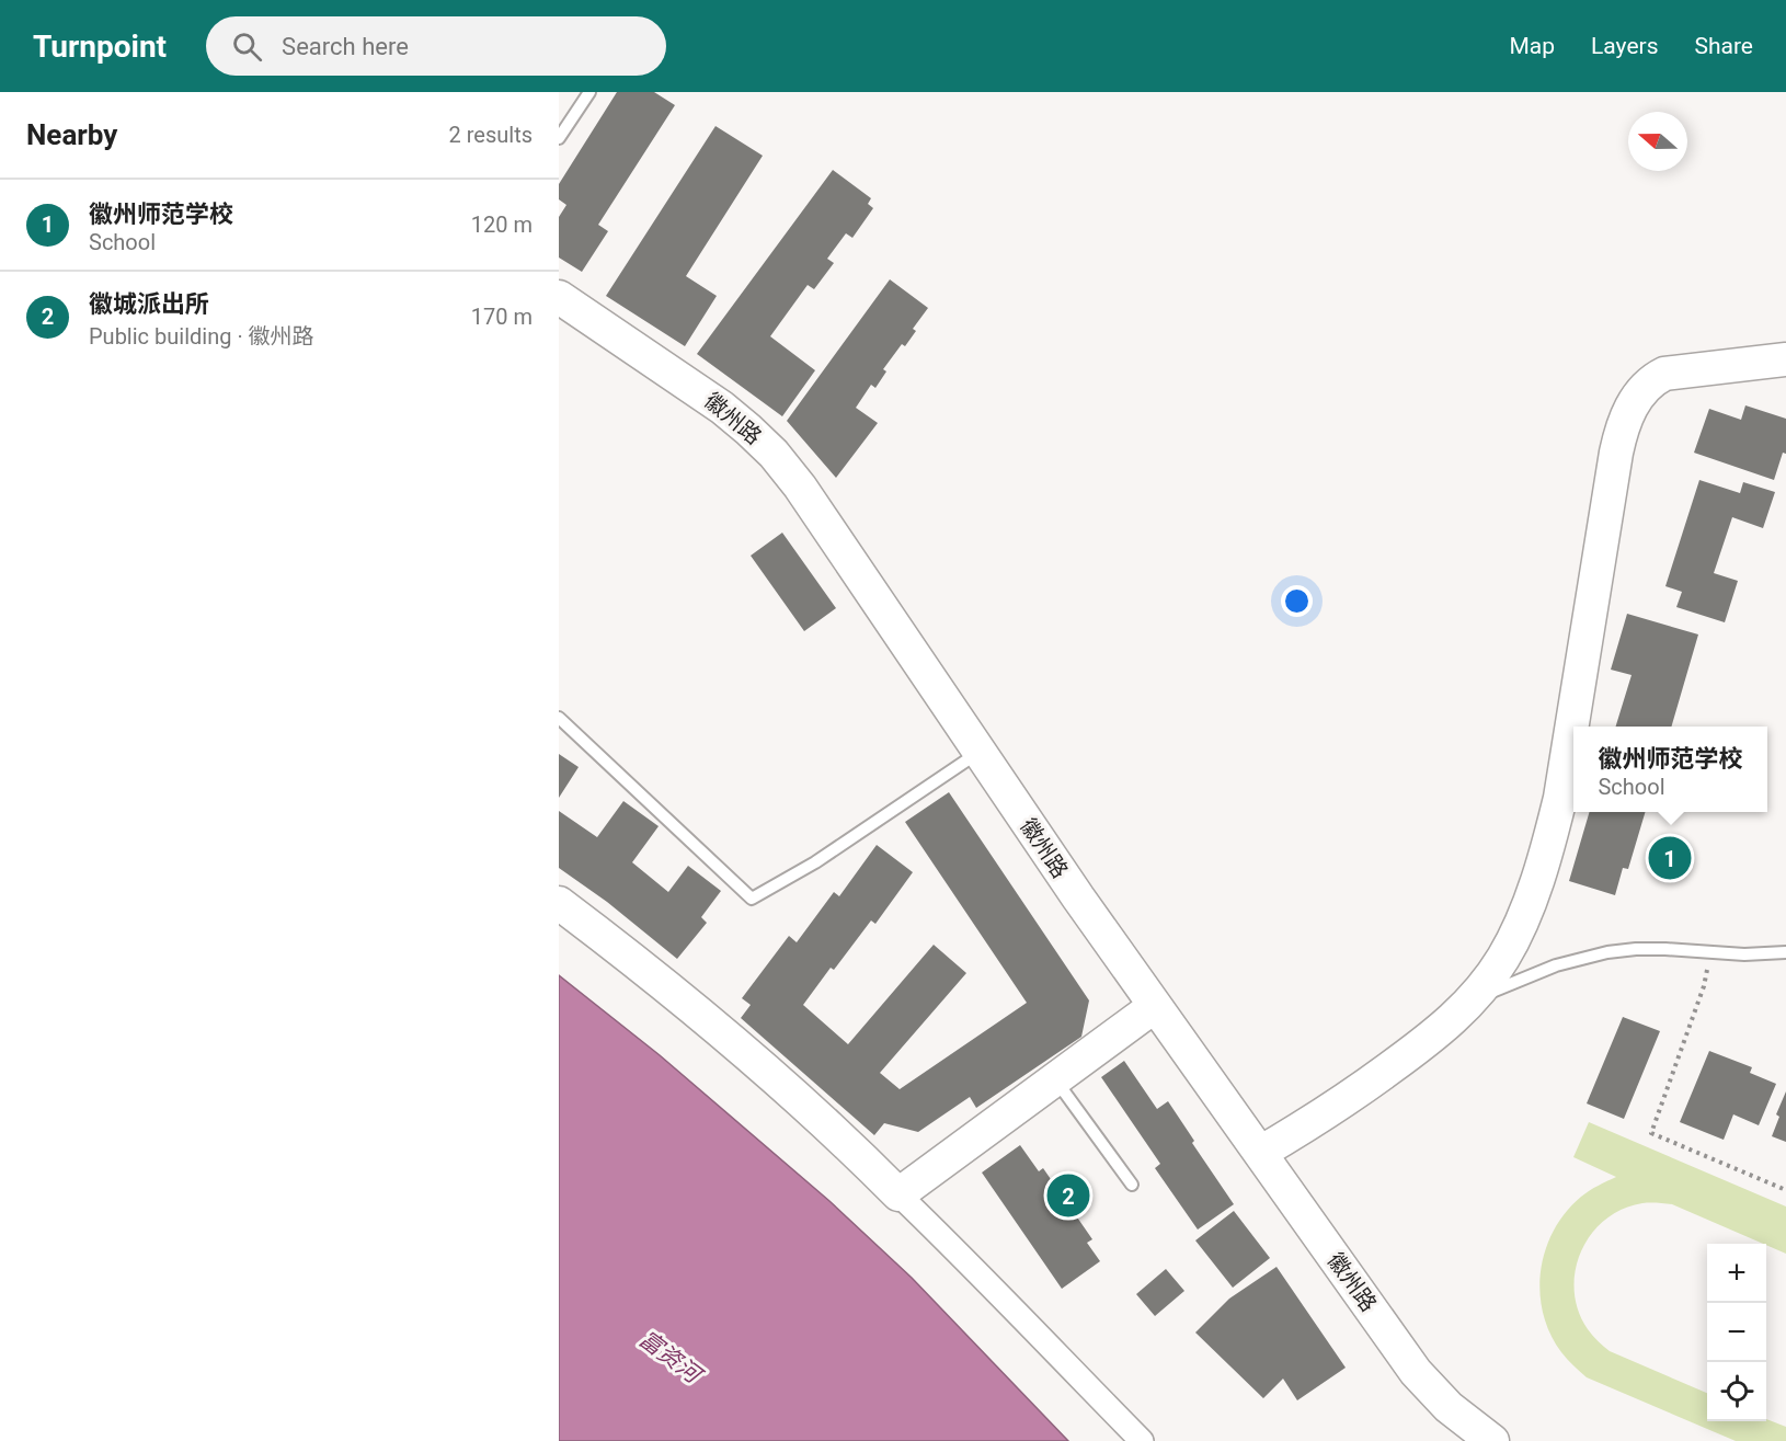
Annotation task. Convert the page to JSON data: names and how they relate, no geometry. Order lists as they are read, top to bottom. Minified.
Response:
{"streets":{"street":["徽州路"]},"water":["富资河"],"north":"left","page":{"header":"Turnpoint","search":"Search here","nav":["Map","Layers","Share"],"heading":["Nearby","2 results"],"list":[{"mark":"1","name":"徽州师范学校","note":"School","value":"120 m"},{"mark":"2","name":"徽城派出所","note":"Public building · 徽州路","value":"170 m"}],"popup":["徽州师范学校","School"],"pins":["1","2"],"map_buttons":["+","−"]}}
